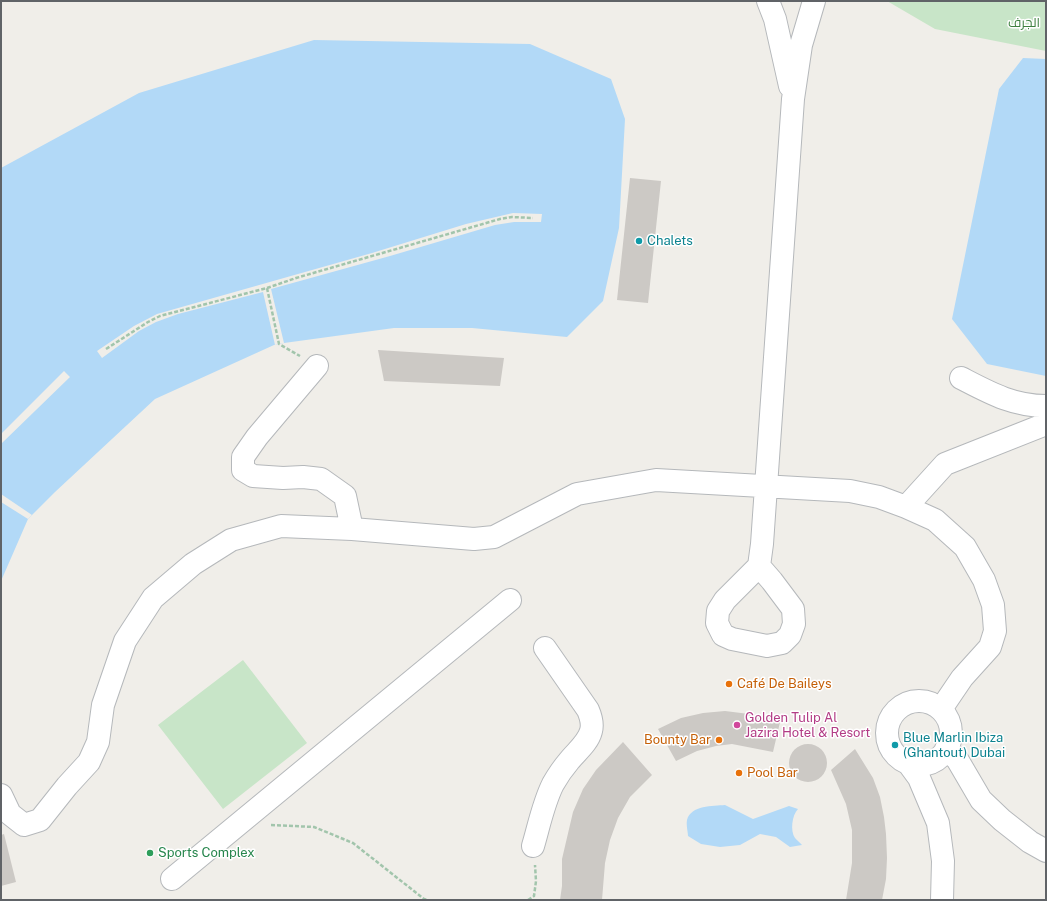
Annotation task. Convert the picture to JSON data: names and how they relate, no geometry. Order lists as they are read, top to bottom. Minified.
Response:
{"parks":["الجرف"],"places":["Chalets","Café De Baileys","Golden Tulip Al Jazira Hotel & Resort","Bounty Bar","Blue Marlin Ibiza (Ghantout) Dubai","Pool Bar","Sports Complex"]}
